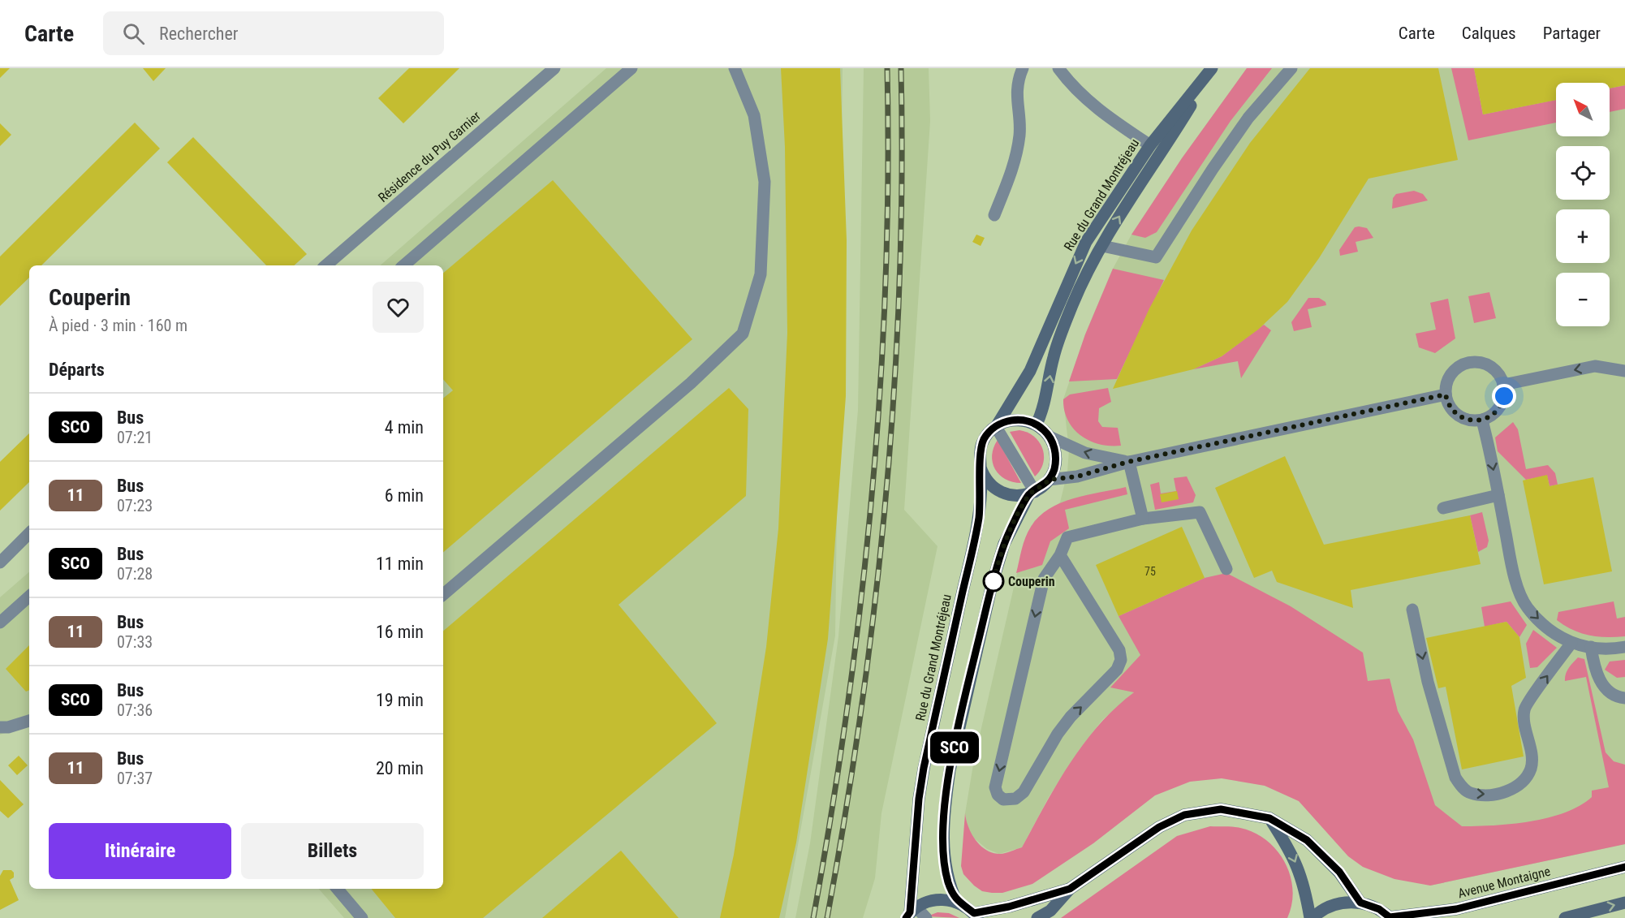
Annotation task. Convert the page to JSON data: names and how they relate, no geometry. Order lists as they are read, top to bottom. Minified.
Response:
{"streets":{"street":["Rue du Grand Montréjeau","Avenue Montaigne"],"lane":["Résidence du Puy Garnier"]},"places":["Couperin"],"lines":["bus line SCO"],"house_numbers":["75"],"north":"top left","page":{"header":"Carte","search":"Rechercher","nav":["Carte","Calques","Partager"],"on_map":"SCO","map_buttons":["+","−"],"heading":[["Couperin","À pied · 3 min · 160 m"],"Départs"],"list":[{"mark":"SCO","name":"Bus","note":"07:21","value":"4 min"},{"mark":"11","name":"Bus","note":"07:23","value":"6 min"},{"mark":"SCO","name":"Bus","note":"07:28","value":"11 min"},{"mark":"11","name":"Bus","note":"07:33","value":"16 min"},{"mark":"SCO","name":"Bus","note":"07:36","value":"19 min"},{"mark":"11","name":"Bus","note":"07:37","value":"20 min"}],"buttons":["Itinéraire","Billets"]}}
